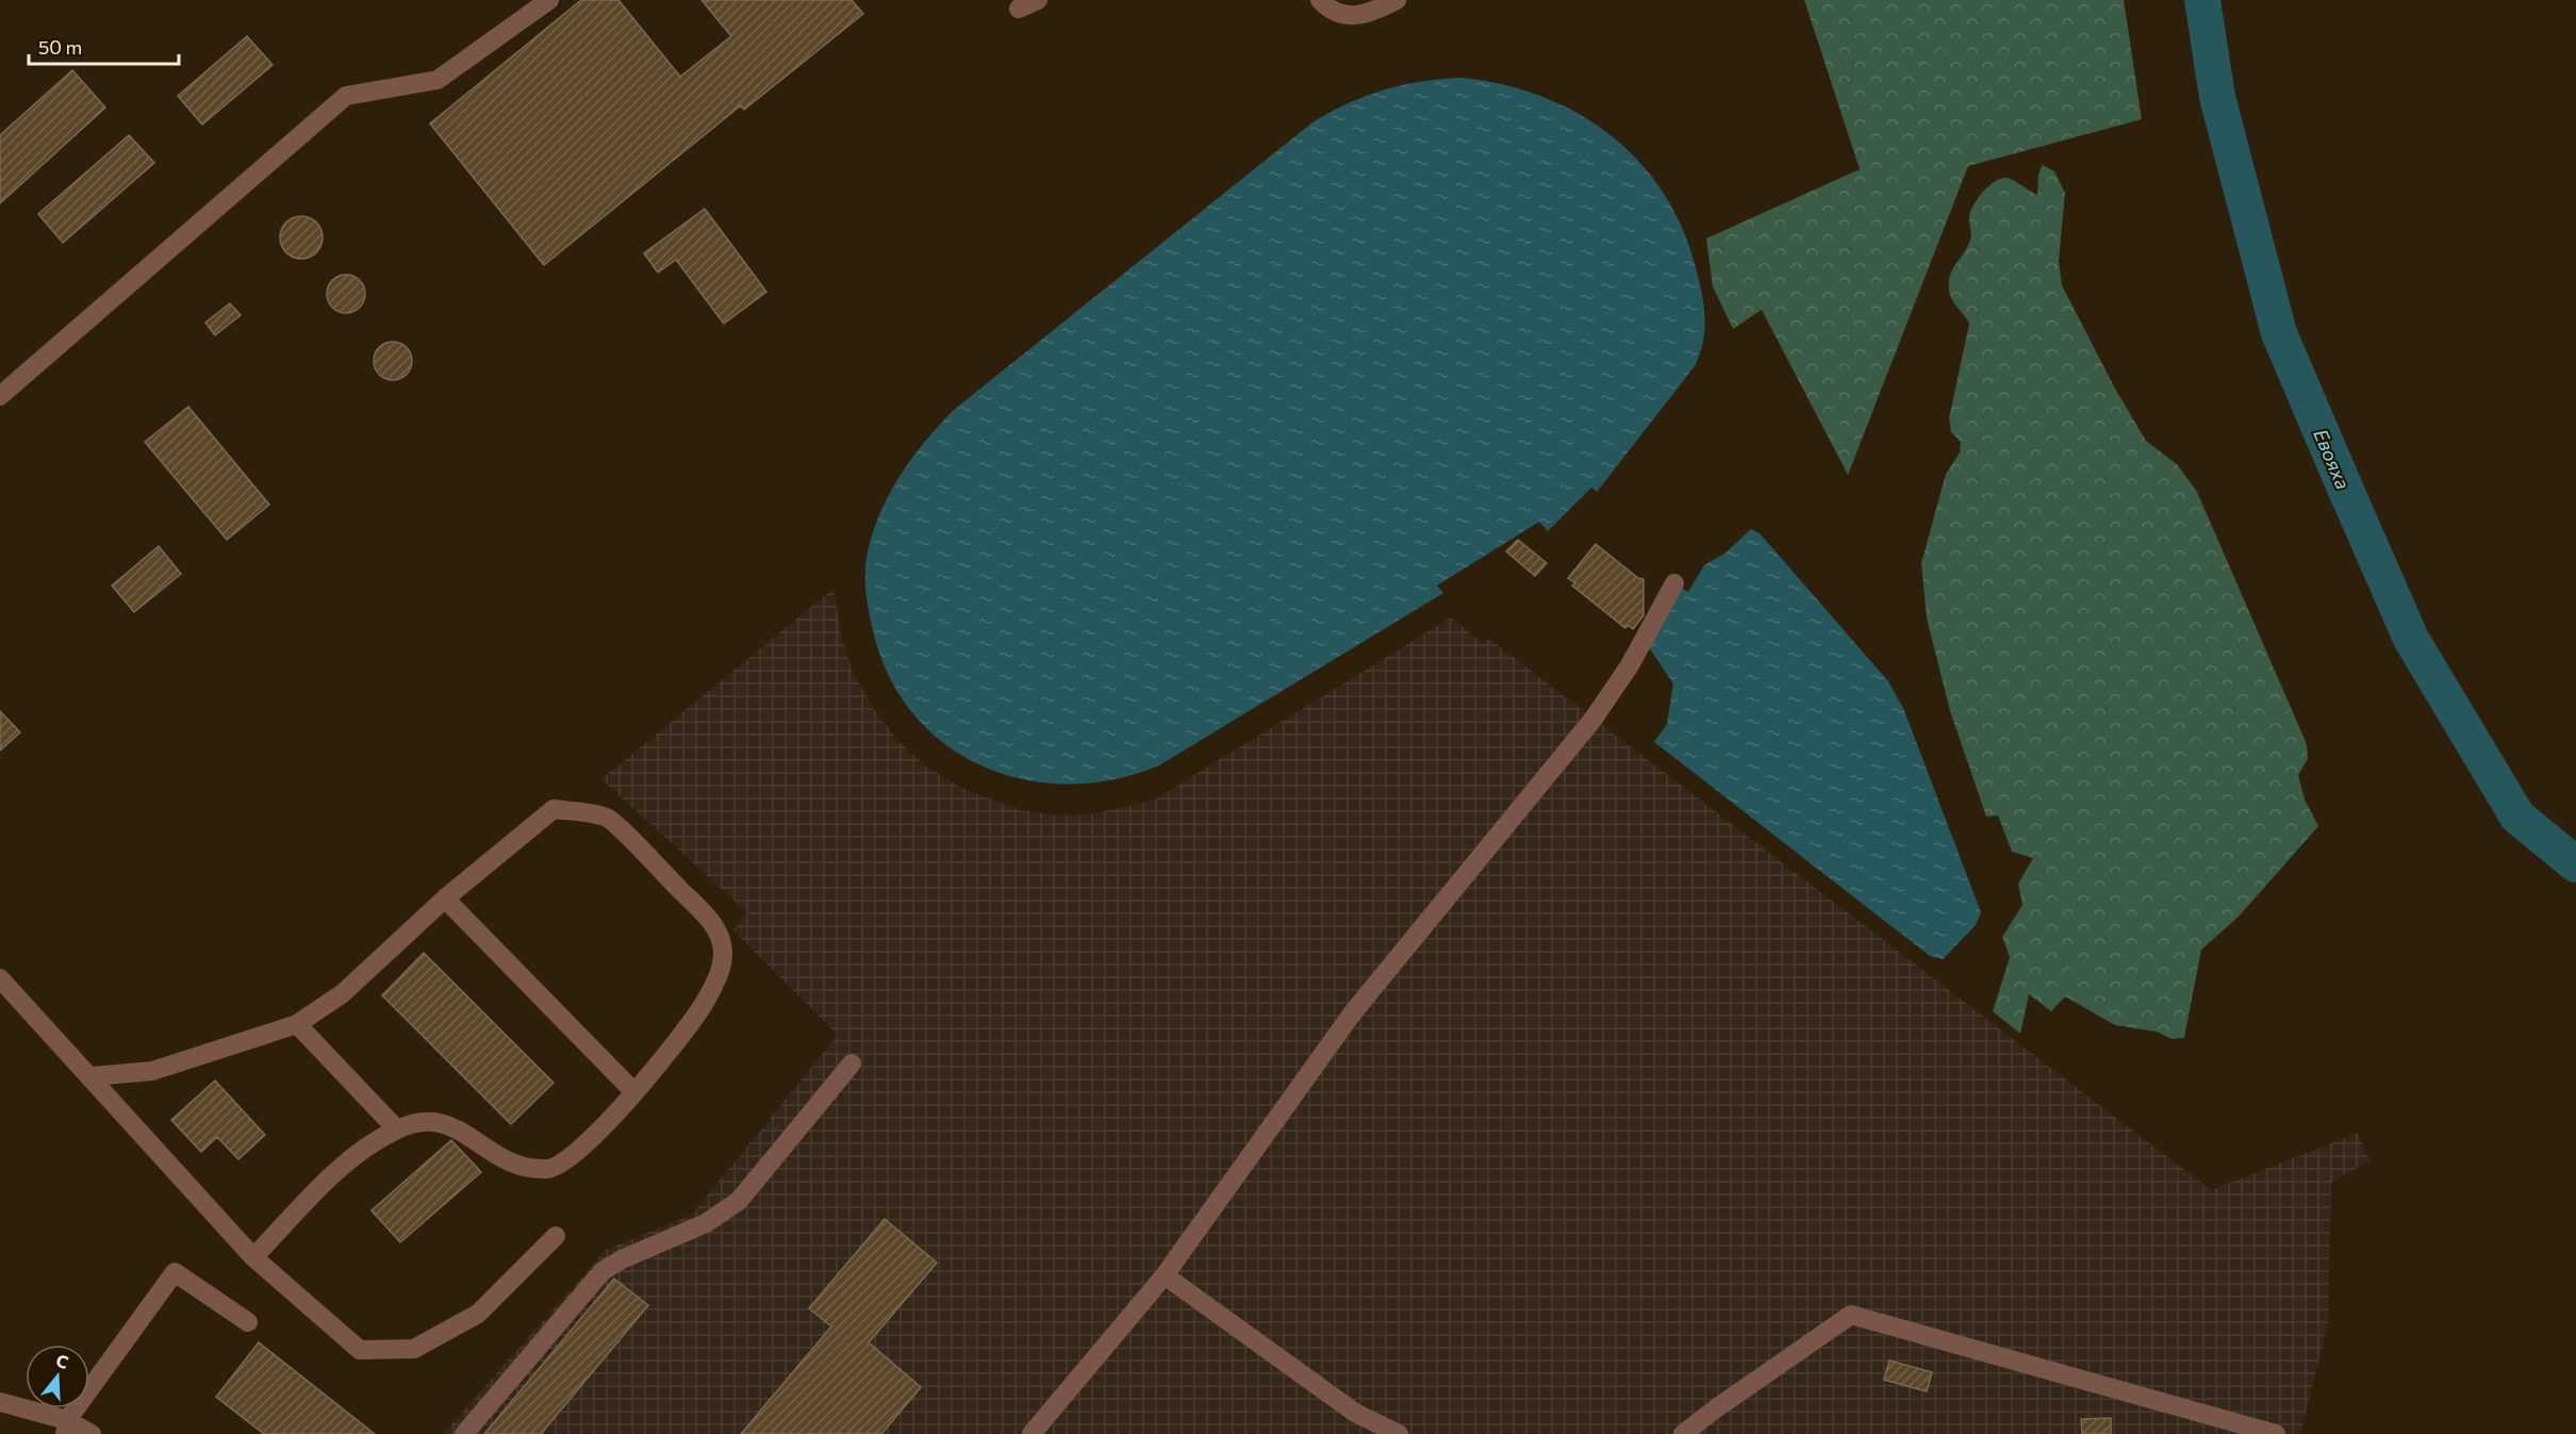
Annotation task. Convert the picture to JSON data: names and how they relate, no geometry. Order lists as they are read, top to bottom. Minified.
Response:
{"water":["Евояха"],"scale_bar":"50 m","north":"top"}
